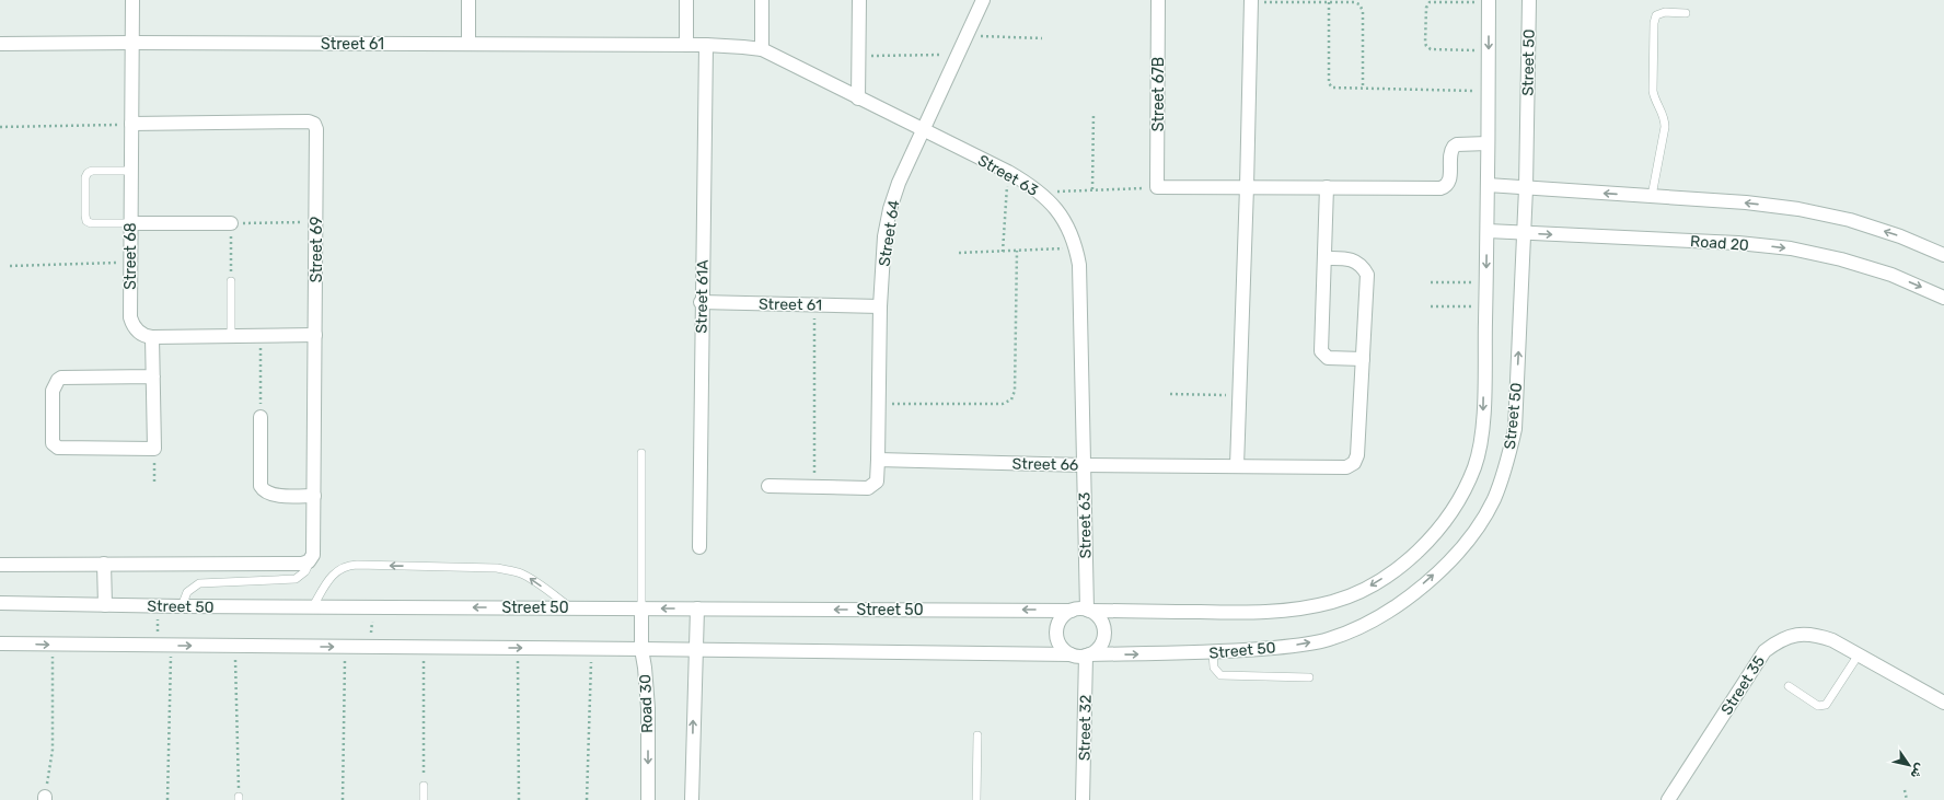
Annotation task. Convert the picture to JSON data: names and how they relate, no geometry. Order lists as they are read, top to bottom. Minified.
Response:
{"streets":{"street":["Street 61","Street 50","Street 67B","Street 63","Street 64","Road 20","Street 69","Street 68","Street 61A","Street 66","Street 35","Road 30","Street 32"]},"crossings":[["Street 61","Street 63"],["Street 61","Street 64"],["Street 61","Street 68"],["Street 61","Street 61A"],["Street 50","Street 63"],["Street 50","Road 20"],["Street 50","Road 30"],["Street 50","Street 32"],["Street 63","Street 64"],["Street 63","Street 61A"],["Street 63","Street 66"],["Street 63","Street 32"],["Street 64","Street 66"],["Street 69","Street 68"]],"north":"bottom right"}
